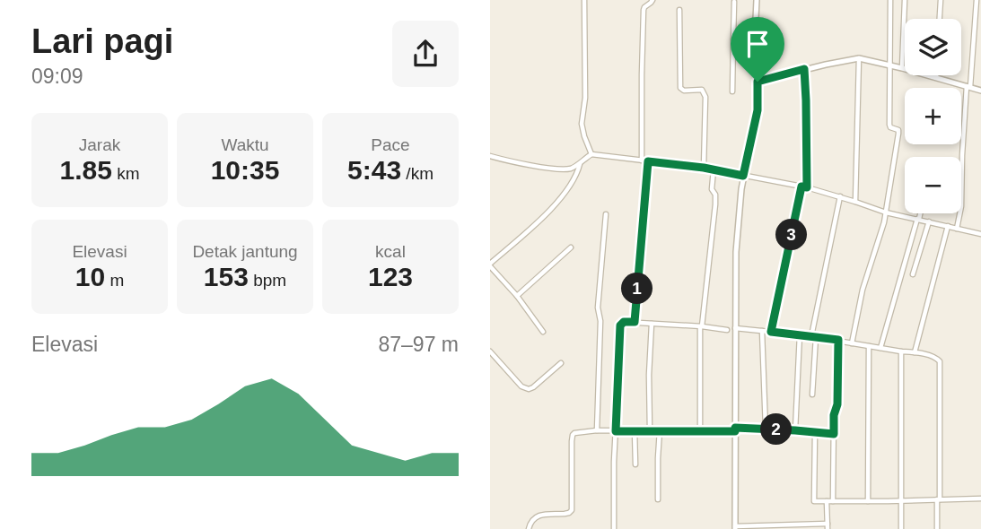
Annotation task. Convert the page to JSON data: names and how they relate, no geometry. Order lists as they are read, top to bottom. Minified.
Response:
{"page":{"heading":["Lari pagi","09:09"],"map_buttons":["+","−"],"stats":[["Jarak","1.85 km"],["Waktu","10:35"],["Pace","5:43 /km"],["Elevasi","10 m"],["Detak jantung","153 bpm"],["kcal","123"]],"pins":["3","1","2"],"chart":["Elevasi","87–97 m"]}}
